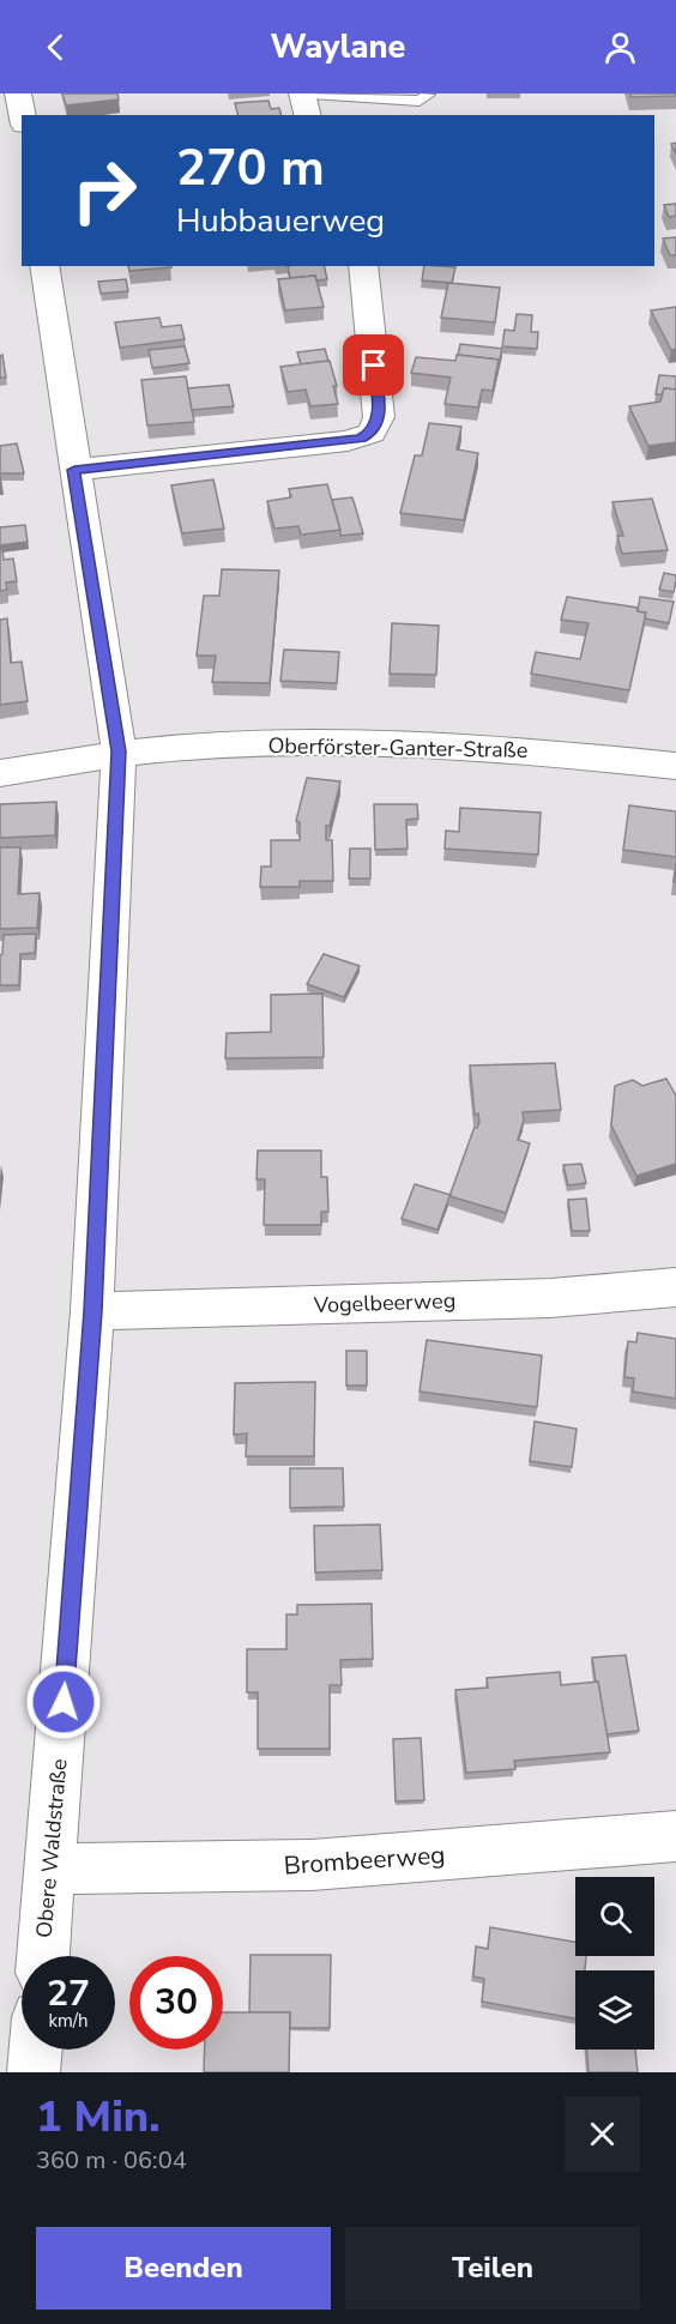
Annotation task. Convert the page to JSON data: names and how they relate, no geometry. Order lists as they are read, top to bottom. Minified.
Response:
{"streets":{"street":["Oberförster-Ganter-Straße","Vogelbeerweg","Obere Waldstraße","Brombeerweg"]},"crossings":[["Oberförster-Ganter-Straße","Obere Waldstraße"],["Vogelbeerweg","Obere Waldstraße"],["Obere Waldstraße","Brombeerweg"]],"page":{"header":"Waylane","turn":["270 m","Hubbauerweg"],"speed":"27 km/h","limit":"30","heading":["1 Min.","360 m · 06:04"],"buttons":["Beenden","Teilen"]}}
